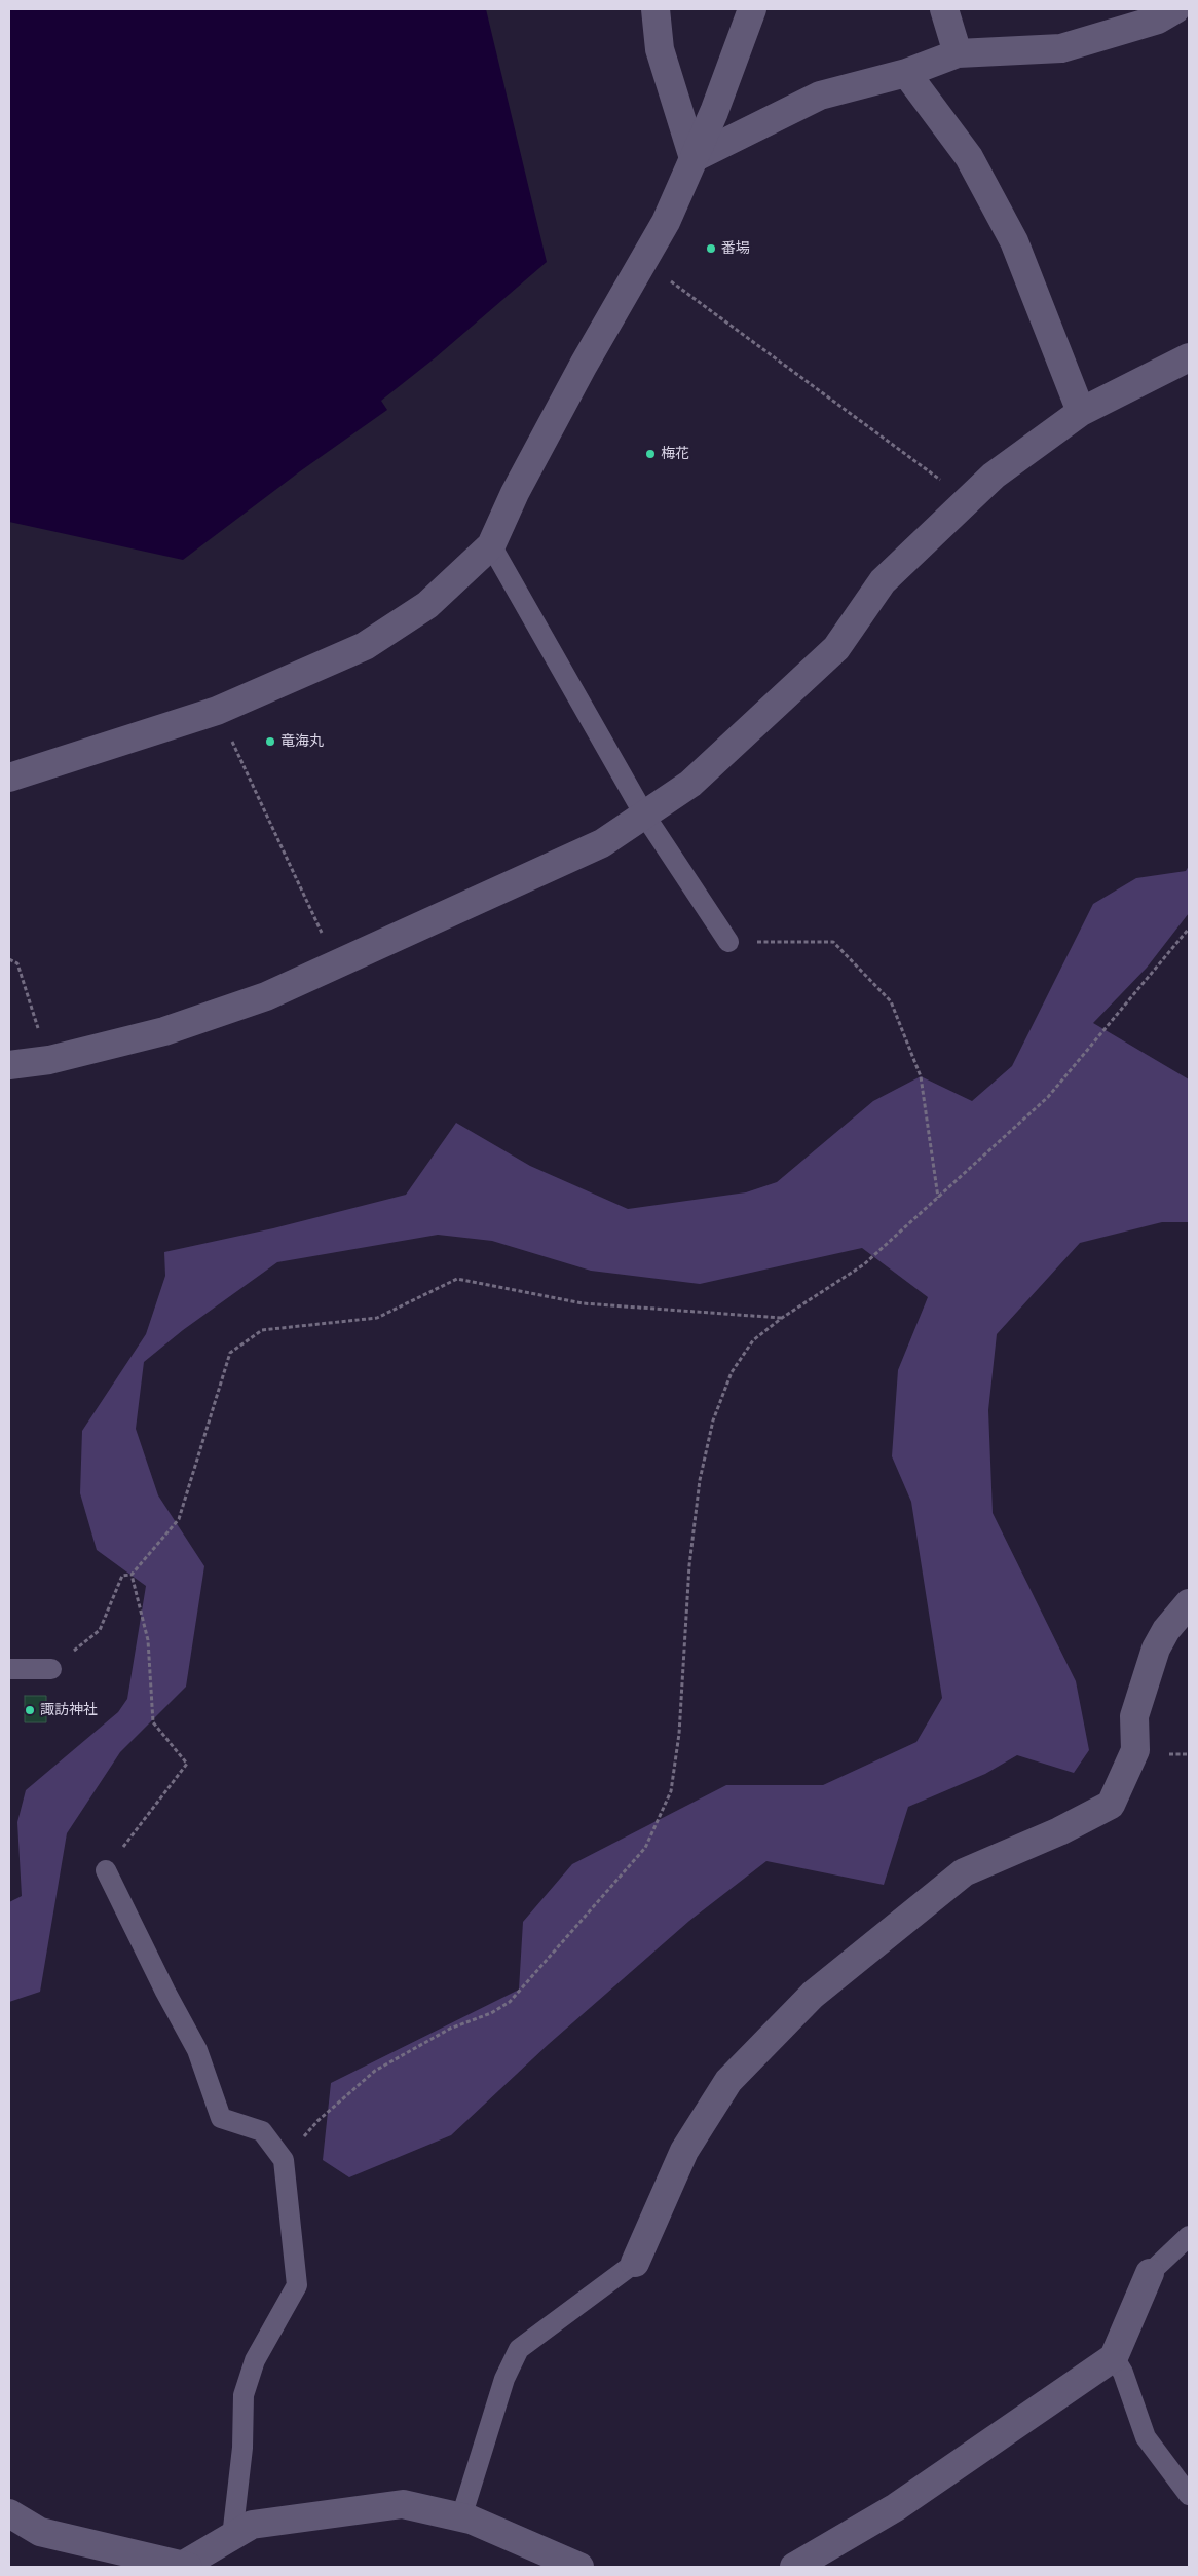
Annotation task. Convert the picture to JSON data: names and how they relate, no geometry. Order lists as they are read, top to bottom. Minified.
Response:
{"places":["番場","梅花","竜海丸","諏訪神社"]}
